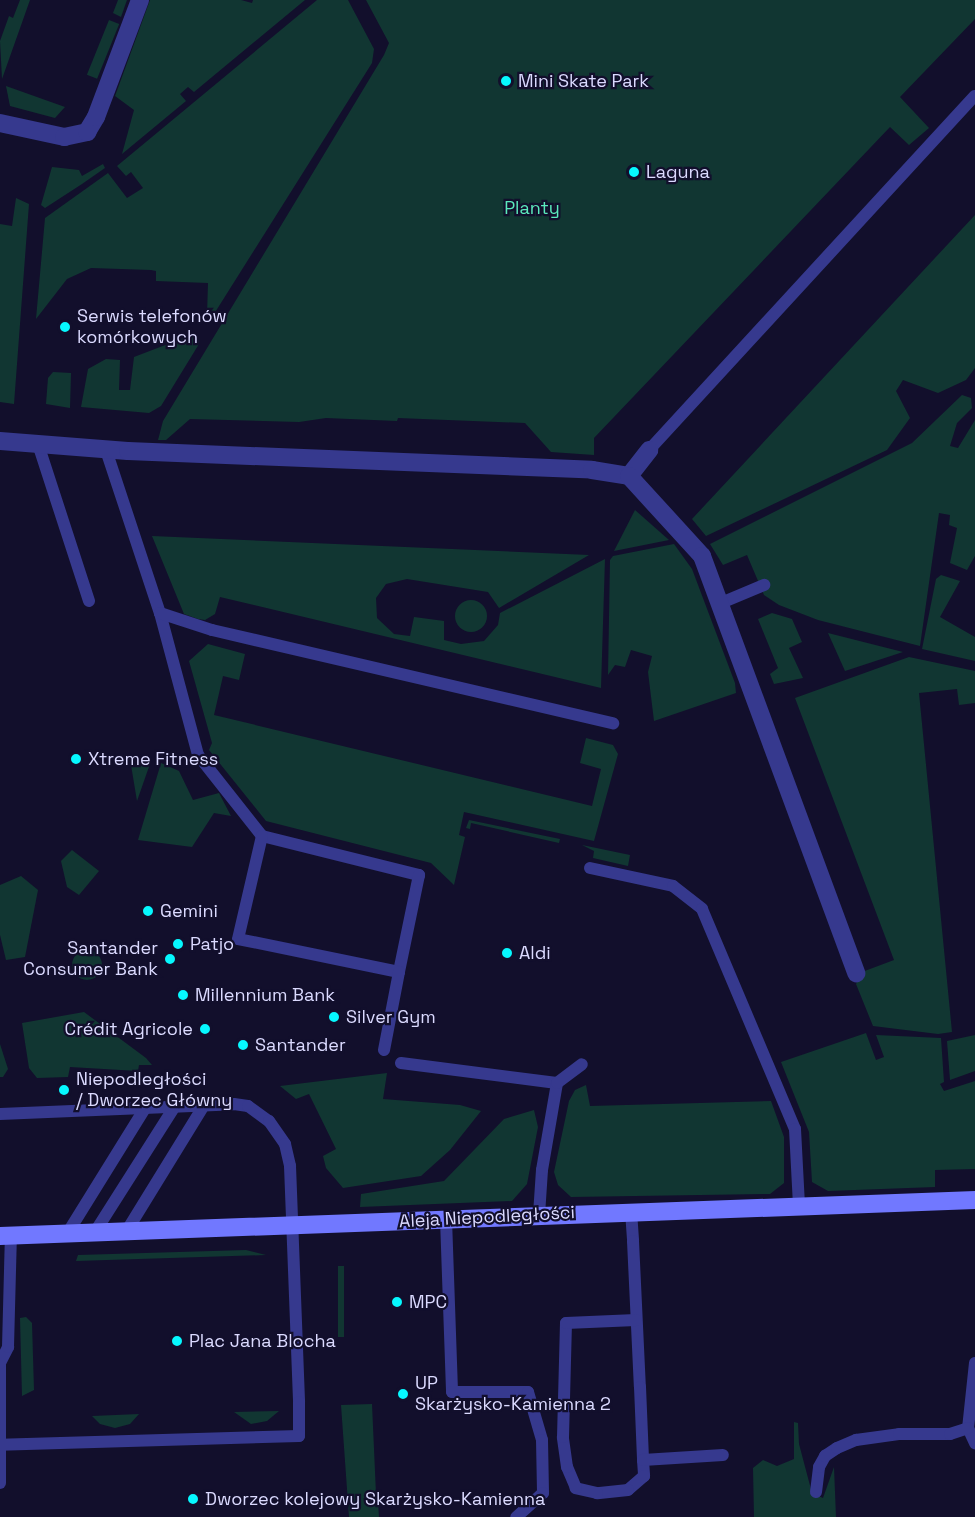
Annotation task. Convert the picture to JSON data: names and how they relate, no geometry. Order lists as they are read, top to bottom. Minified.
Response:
{"streets":{"street":["Aleja Niepodległości"]},"parks":["Planty"],"places":["Mini Skate Park","Laguna","Serwis telefonów komórkowych","Xtreme Fitness","Gemini","Patjo","Aldi","Santander Consumer Bank","Millennium Bank","Silver Gym","Crédit Agricole","Santander","Niepodległości / Dworzec Główny","MPC","Plac Jana Blocha","UP Skarżysko-Kamienna 2","Dworzec kolejowy Skarżysko-Kamienna"]}
